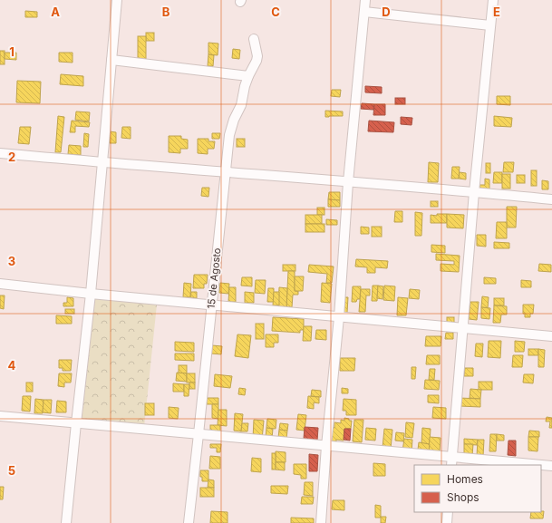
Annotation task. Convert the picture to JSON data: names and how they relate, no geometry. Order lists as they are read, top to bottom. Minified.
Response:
{"streets":{"street":["15 de Agosto"]},"legend":["Homes","Shops"],"grid":{"columns":["A","B","C","D","E"],"rows":["1","2","3","4","5"]}}
